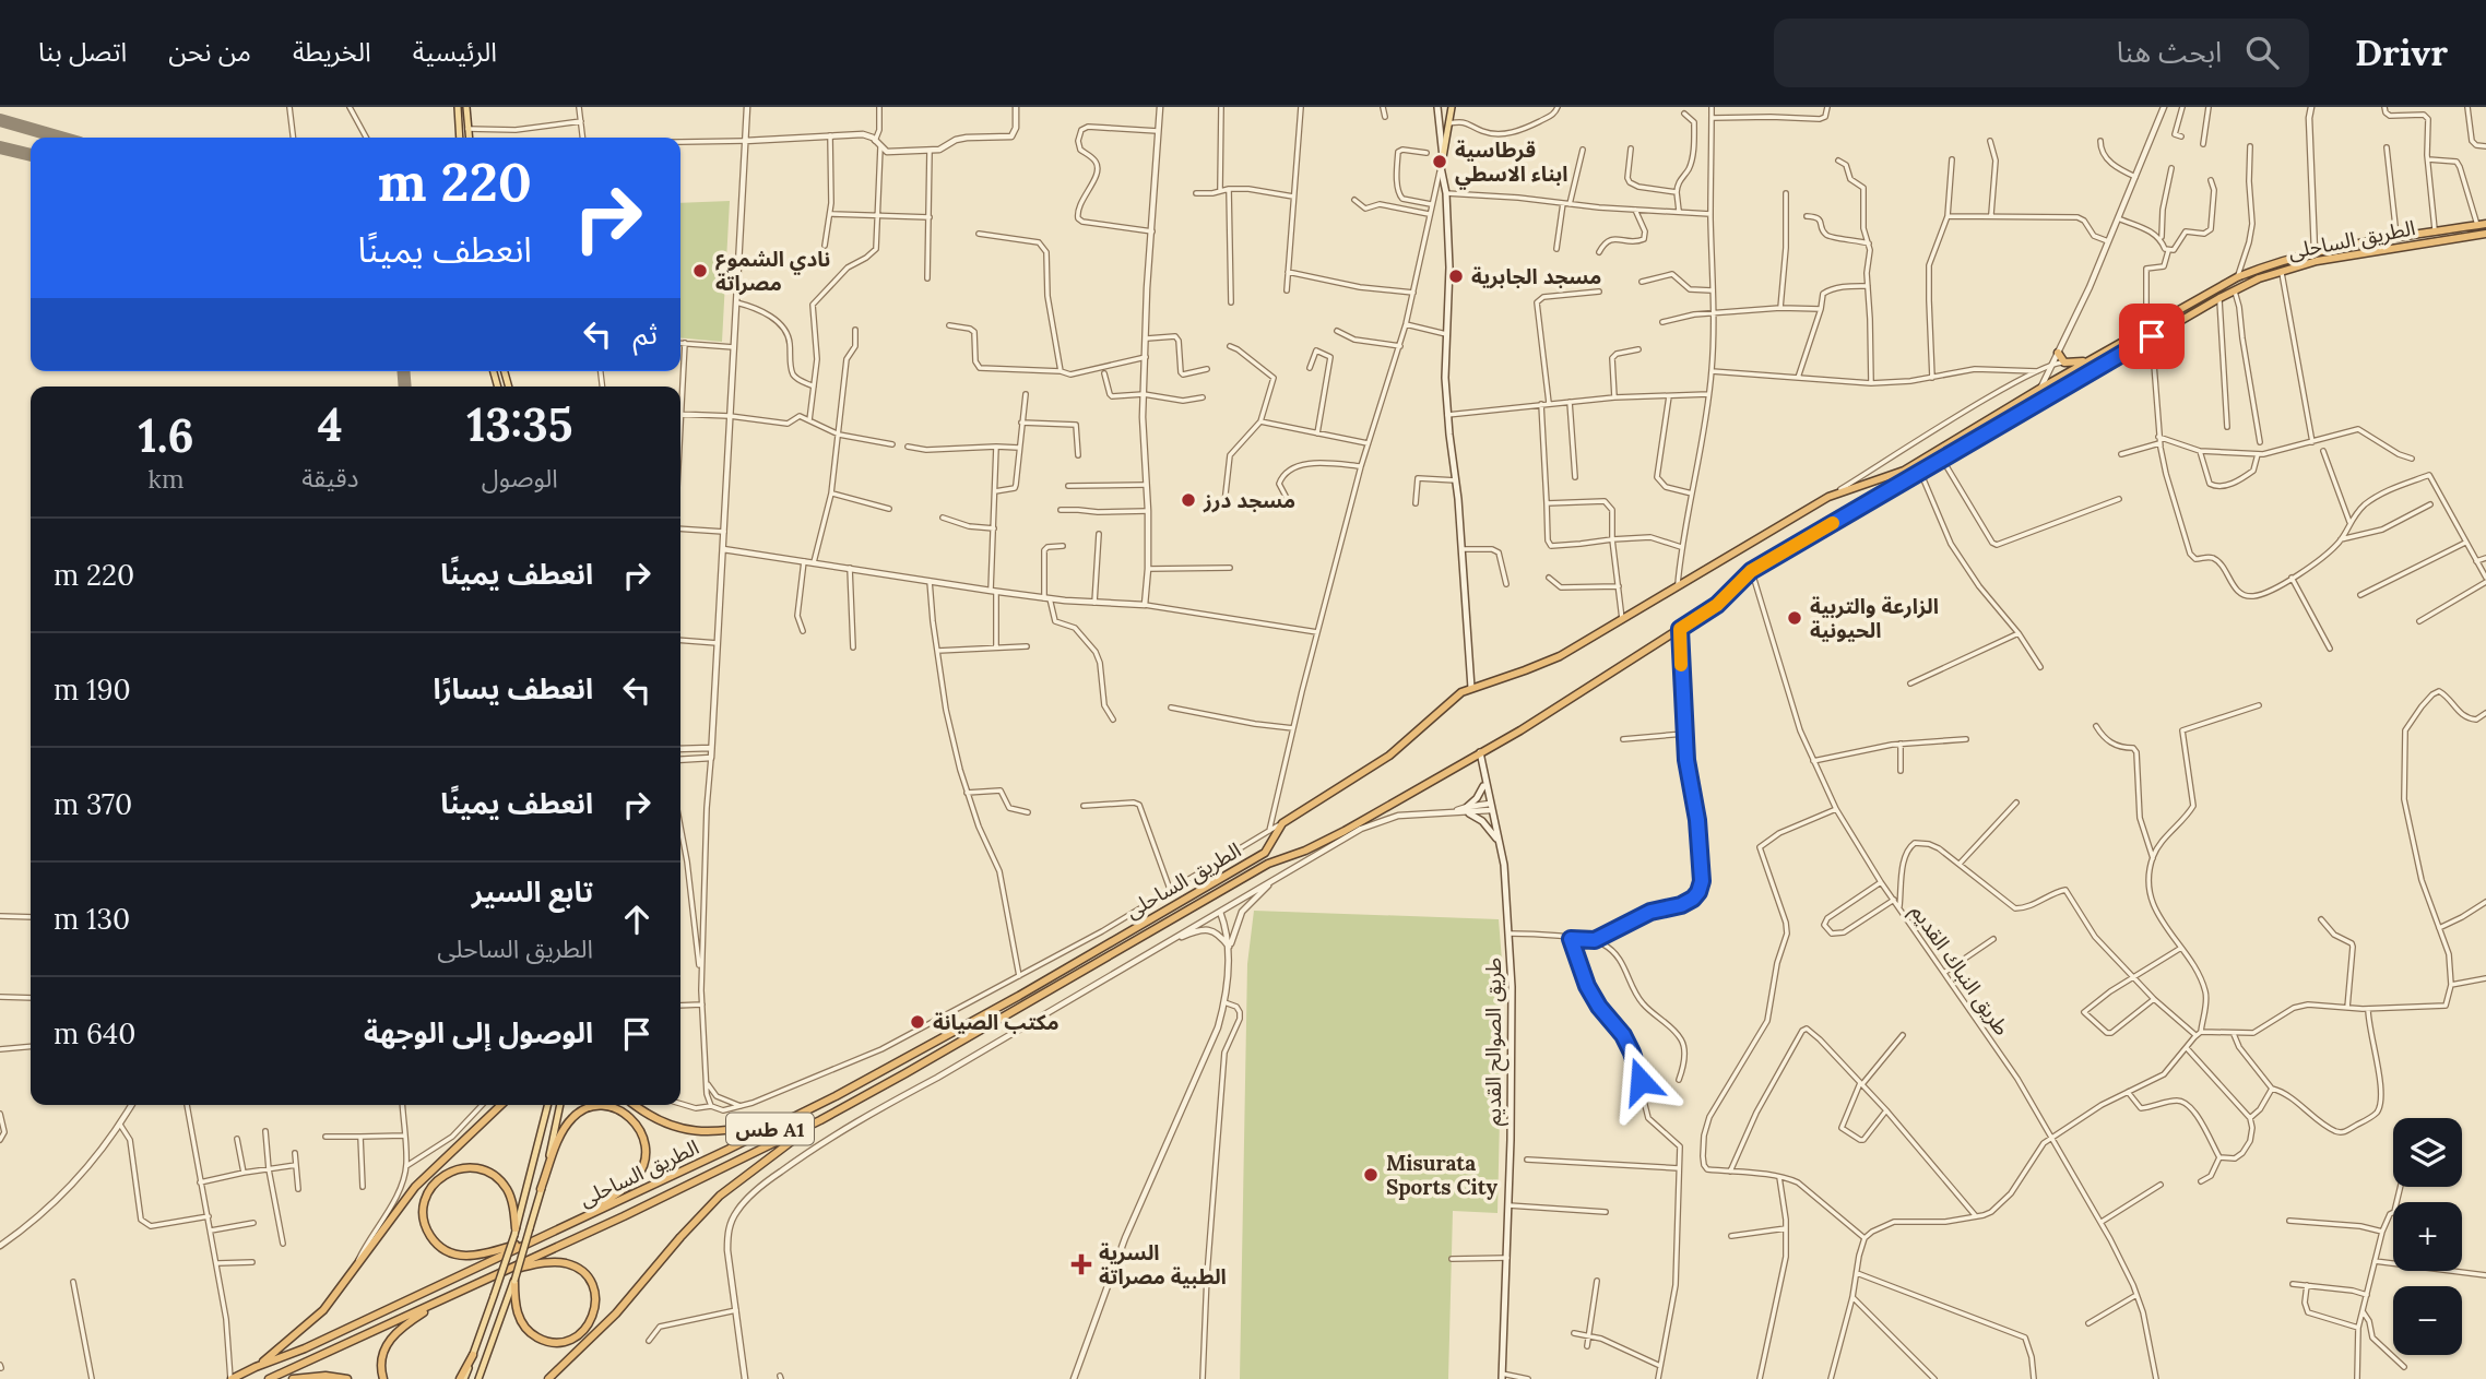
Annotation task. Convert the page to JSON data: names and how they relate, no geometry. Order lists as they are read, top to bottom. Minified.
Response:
{"streets":{"highway":["الطريق الساحلى","طس A1"],"main road":["طريق الصوالح القديم"],"street":["طريق النباك القديم"]},"crossings":[["الطريق الساحلى","طريق النباك القديم"],["الطريق الساحلى","طريق الصوالح القديم"],["الطريق الساحلى","طس A1"]],"places":{"other":["قرطاسية ابناء الاسطي","نادي الشموع مصراتة","مسجد الجابرية","مسجد درز","الزارعة والتربية الحيونية","مكتب الصيانة","Misurata Sports City"],"health":["السرية الطبية مصراتة"]},"page":{"header":"Drivr","search":"ابحث هنا","nav":["الرئيسية","الخريطة","من نحن","اتصل بنا"],"turn":["220 m","انعطف يمينًا"],"then":"ثم","eta":["13:35","الوصول","4","دقيقة","1.6","km"],"list":[{"name":"انعطف يمينًا","value":"220 m"},{"name":"انعطف يسارًا","value":"190 m"},{"name":"انعطف يمينًا","value":"370 m"},{"name":"تابع السير","note":"الطريق الساحلى","value":"130 m"},{"name":"الوصول إلى الوجهة","value":"640 m"}],"map_buttons":["+","−"]}}
